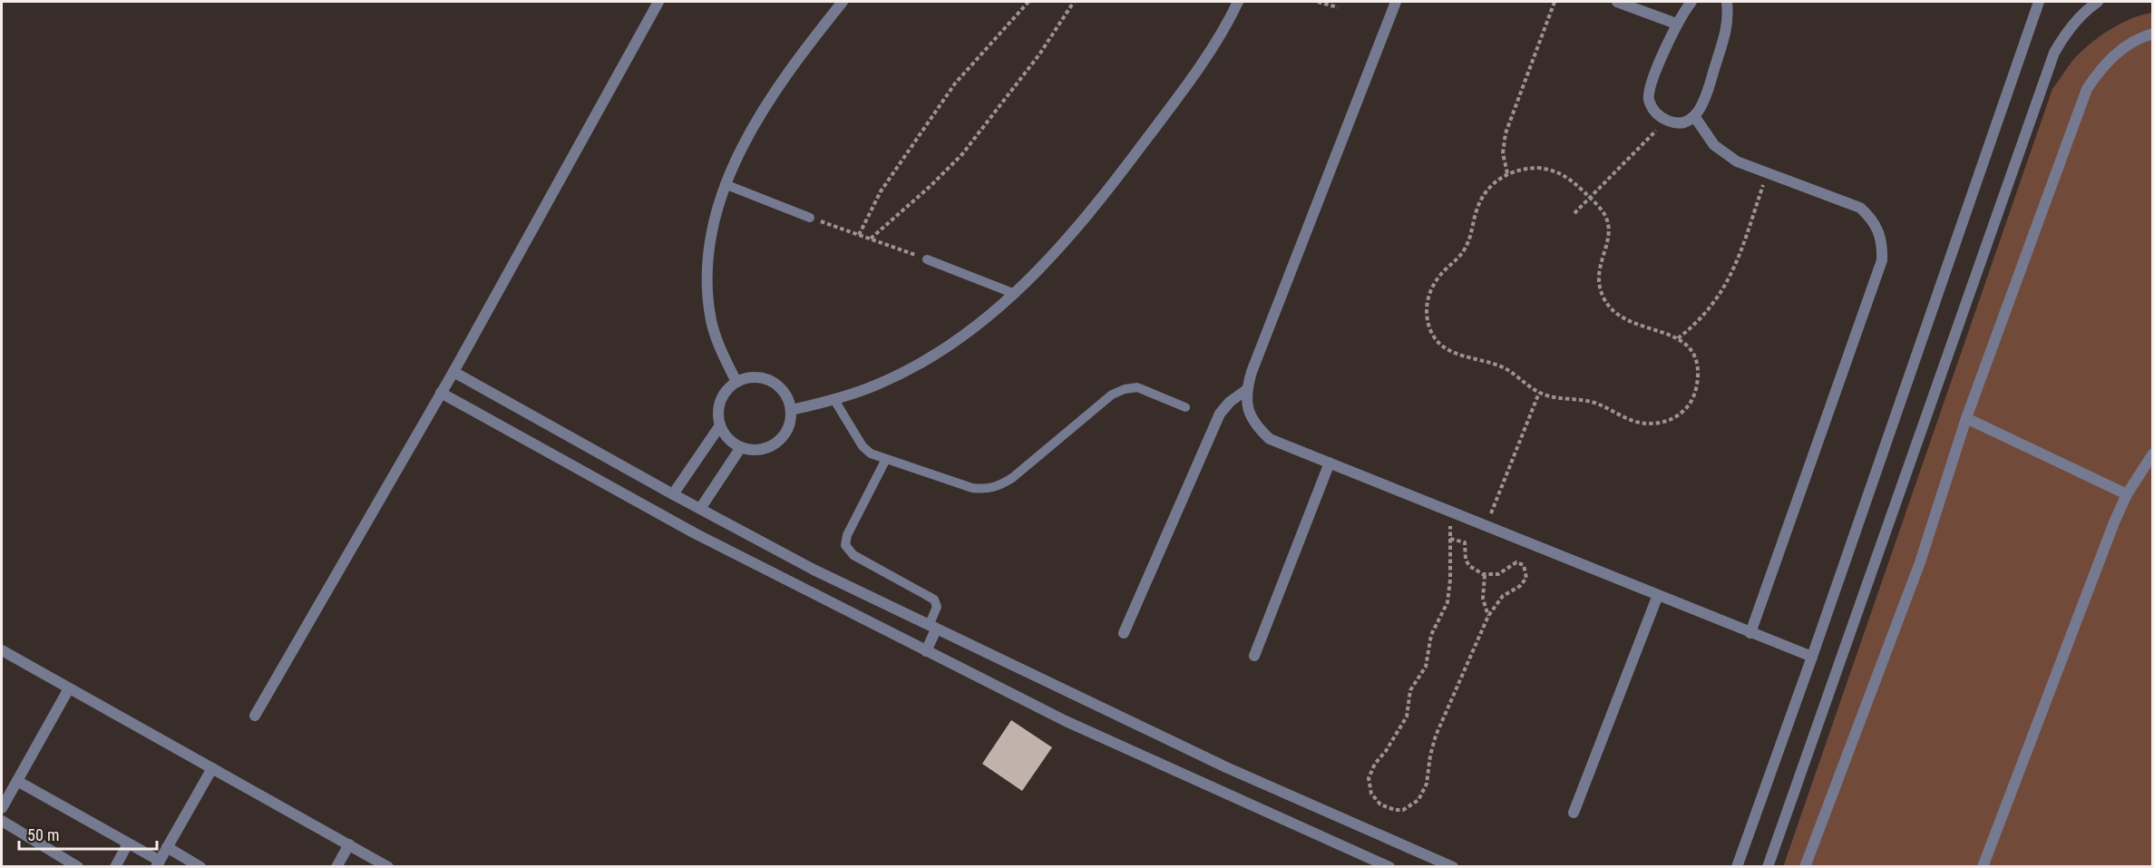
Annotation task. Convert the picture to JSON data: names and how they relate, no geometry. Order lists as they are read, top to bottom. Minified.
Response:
{"scale_bar":"50 m"}
